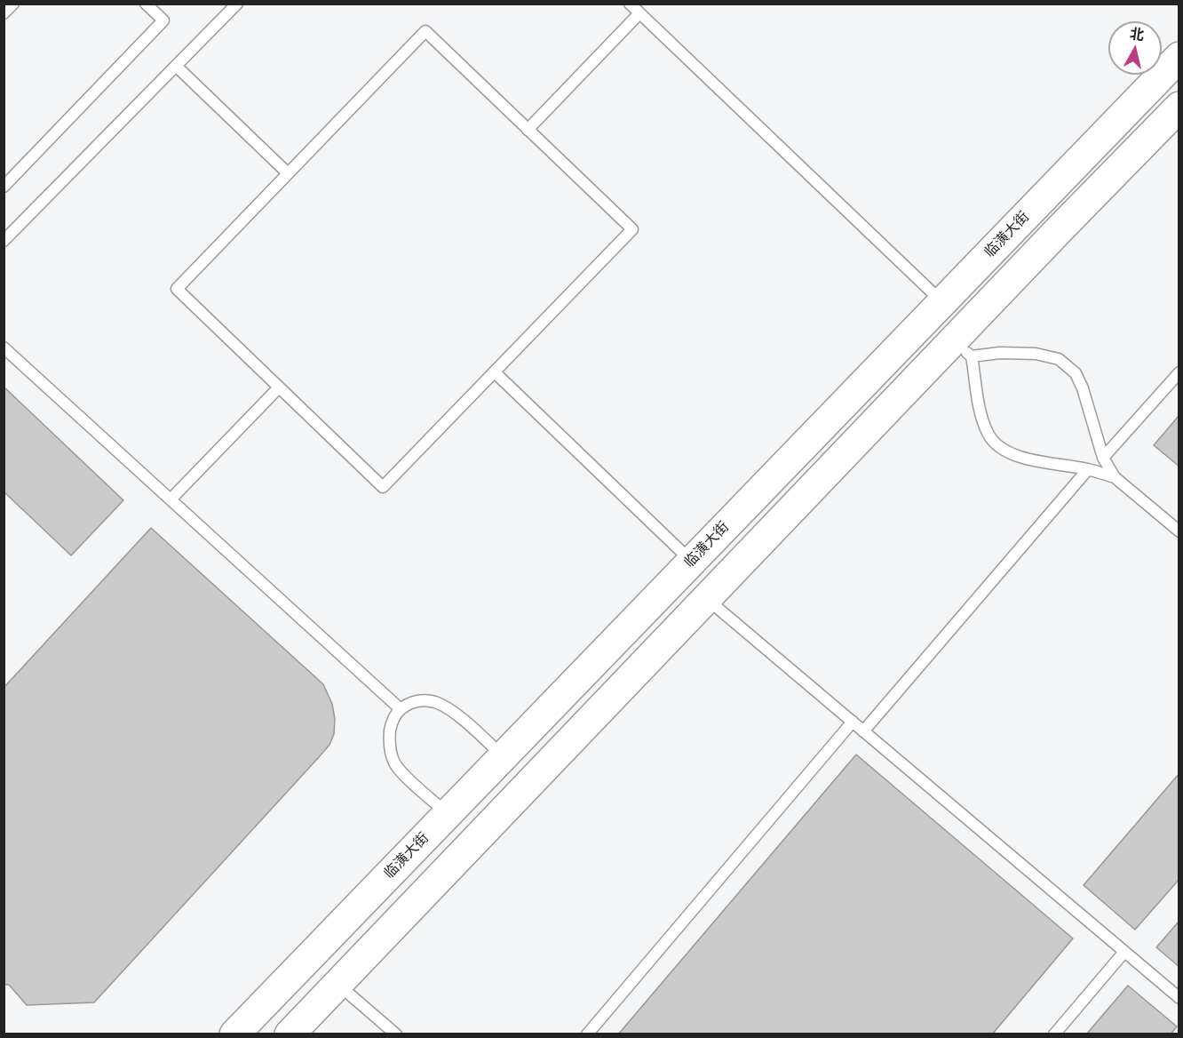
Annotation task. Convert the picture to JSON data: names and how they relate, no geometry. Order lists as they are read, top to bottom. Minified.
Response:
{"streets":{"main road":["临潢大街"]},"north":"top"}
